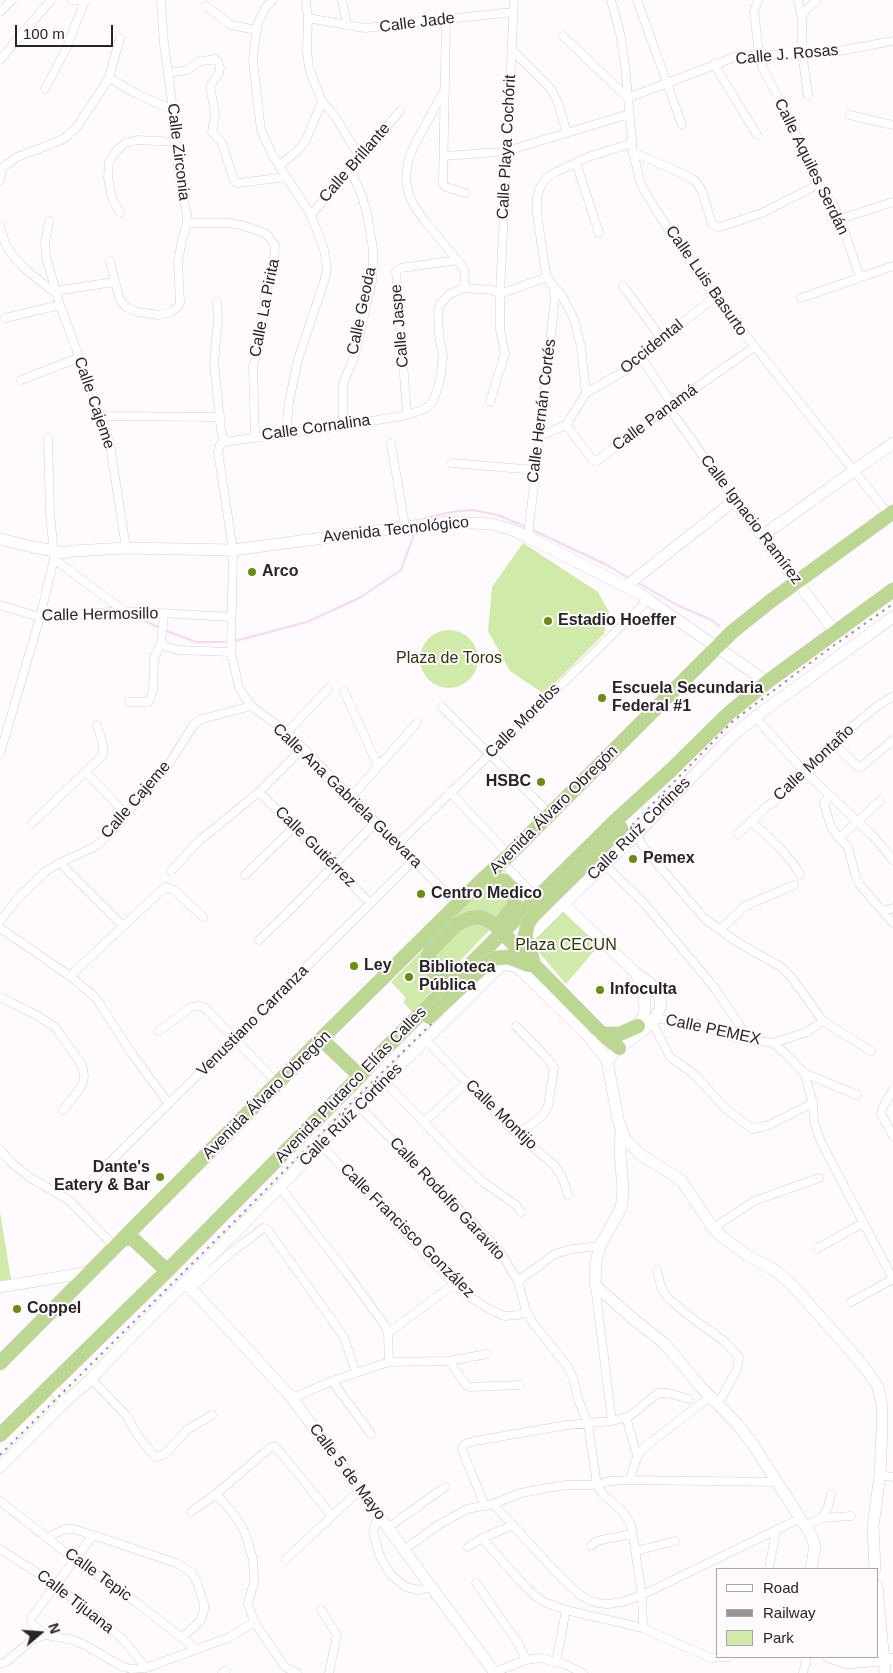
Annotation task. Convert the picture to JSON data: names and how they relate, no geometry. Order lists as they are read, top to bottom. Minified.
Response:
{"streets":{"highway":["Avenida Álvaro Obregón","Avenida Plutarco Elías Calles"],"street":["Calle Jade","Calle J. Rosas","Calle Playa Cochórit","Calle Zirconia","Calle Brillante","Calle Aquiles Serdán","Calle Luis Basurto","Calle La Pirita","Calle Geoda","Calle Jaspe","Occidental","Calle Cajeme","Calle Hernán Cortés","Calle Panamá","Calle Cornalina","Calle Ignacio Ramírez","Avenida Tecnológico","Calle Hermosillo","Calle Morelos","Calle Montaño","Calle Ana Gabriela Guevara","Calle Ruíz Cortines","Calle Gutiérrez","Venustiano Carranza","Calle PEMEX","Calle Montijo","Calle Rodolfo Garavito","Calle Francisco González","Calle 5 de Mayo","Calle Tepic","Calle Tijuana"]},"crossings":[["Calle Jade","Calle Playa Cochórit"],["Calle J. Rosas","Calle Aquiles Serdán"],["Calle J. Rosas","Calle Luis Basurto"],["Calle Zirconia","Calle La Pirita"],["Calle Brillante","Calle Geoda"],["Calle Luis Basurto","Occidental"],["Calle Luis Basurto","Calle Panamá"],["Calle Luis Basurto","Avenida Álvaro Obregón"],["Calle La Pirita","Calle Cornalina"],["Calle Geoda","Calle Cornalina"],["Calle Jaspe","Calle Cornalina"],["Occidental","Calle Ignacio Ramírez"],["Calle Cajeme","Avenida Tecnológico"],["Calle Cajeme","Calle Ana Gabriela Guevara"],["Calle Hernán Cortés","Avenida Tecnológico"],["Calle Panamá","Calle Ignacio Ramírez"],["Calle Cornalina","Calle Ana Gabriela Guevara"],["Calle Ignacio Ramírez","Avenida Álvaro Obregón"],["Calle Ignacio Ramírez","Avenida Plutarco Elías Calles"],["Avenida Tecnológico","Calle Morelos"],["Avenida Tecnológico","Calle Ana Gabriela Guevara"],["Avenida Tecnológico","Avenida Álvaro Obregón"],["Avenida Tecnológico","Avenida Plutarco Elías Calles"],["Calle Hermosillo","Calle Ana Gabriela Guevara"],["Calle Morelos","Calle Ana Gabriela Guevara"],["Calle Ana Gabriela Guevara","Avenida Álvaro Obregón"],["Calle Ana Gabriela Guevara","Venustiano Carranza"],["Calle Ruíz Cortines","Calle Montijo"],["Calle Ruíz Cortines","Calle Rodolfo Garavito"],["Calle Ruíz Cortines","Calle Francisco González"],["Calle Ruíz Cortines","Calle 5 de Mayo"],["Calle Gutiérrez","Venustiano Carranza"],["Calle Rodolfo Garavito","Calle Francisco González"]],"parks":["Plaza de Toros","Plaza CECUN"],"places":["Arco","Estadio Hoeffer","Escuela Secundaria Federal #1","HSBC","Pemex","Centro Medico","Ley","Biblioteca Pública","Infoculta","Dante's Eatery & Bar","Coppel"],"legend":["Road","Railway","Park"],"scale_bar":"100 m","north":"right"}
